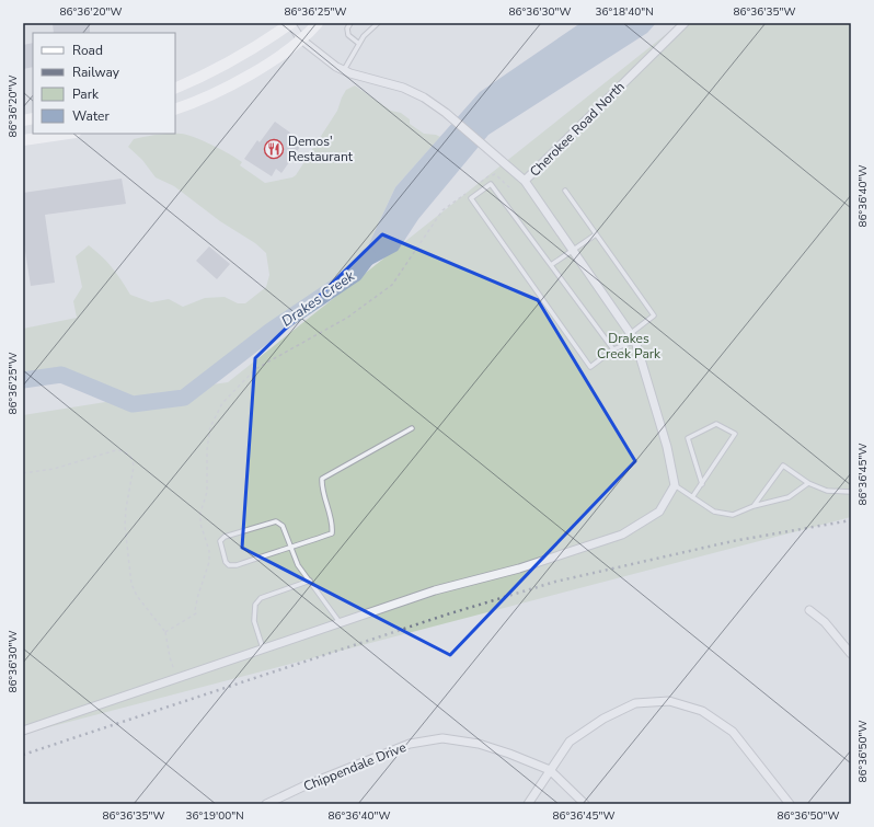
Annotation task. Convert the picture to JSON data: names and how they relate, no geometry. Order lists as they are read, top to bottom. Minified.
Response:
{"streets":{"street":["Cherokee Road North","Chippendale Drive"]},"water":["Drakes Creek"],"parks":["Drakes Creek Park"],"places":{"restaurant":["Demos' Restaurant"]},"legend":["Road","Railway","Park","Water"],"coordinates":["86°36'20\"W","86°36'25\"W","86°36'30\"W","36°18'40\"N","86°36'35\"W","86°36'40\"W","86°36'45\"W","86°36'50\"W","36°19'00\"N"]}
